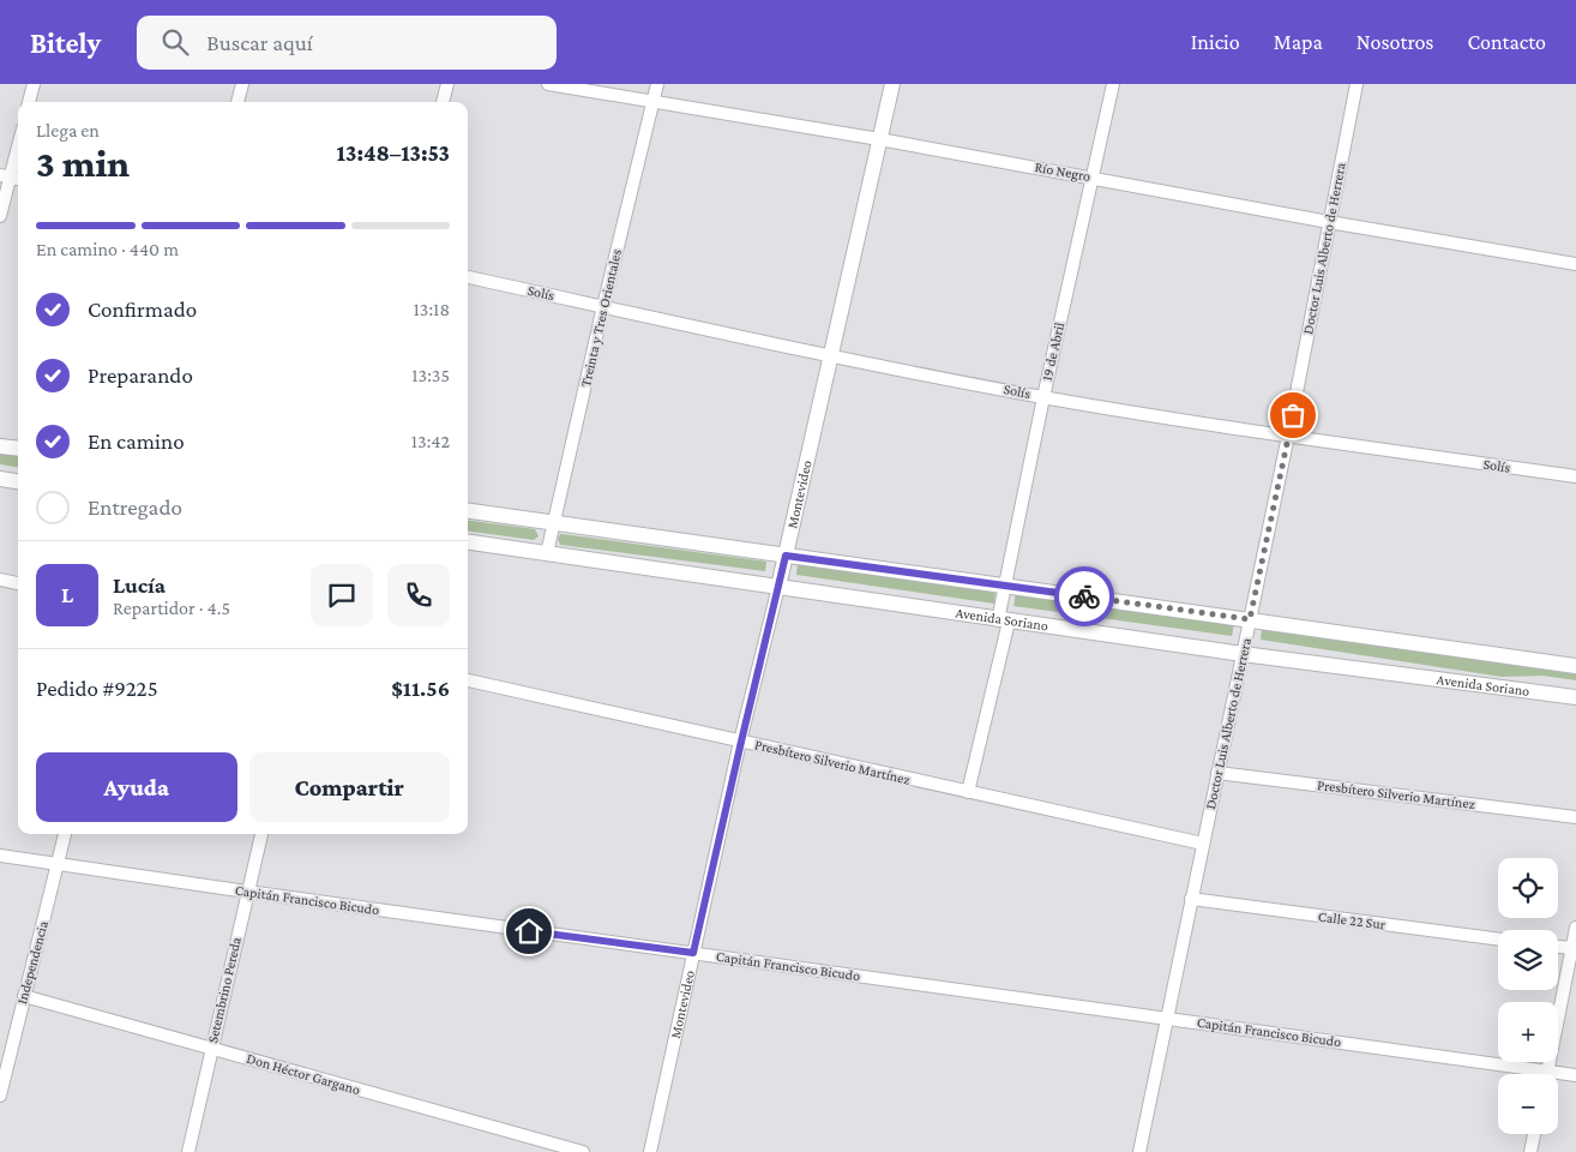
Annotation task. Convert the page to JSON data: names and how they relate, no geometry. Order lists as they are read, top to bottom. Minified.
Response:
{"streets":{"street":["Río Negro","Doctor Luis Alberto de Herrera","Solís","Treinta y Tres Orientales","19 de Abril","Montevideo","Avenida Soriano","Presbítero Silverio Martínez","Capitán Francisco Bicudo","Calle 22 Sur","Independencia","Setembrino Pereda","Don Héctor Gargano"]},"crossings":[["Río Negro","Doctor Luis Alberto de Herrera"],["Río Negro","Treinta y Tres Orientales"],["Río Negro","19 de Abril"],["Río Negro","Montevideo"],["Doctor Luis Alberto de Herrera","Solís"],["Doctor Luis Alberto de Herrera","Avenida Soriano"],["Doctor Luis Alberto de Herrera","Presbítero Silverio Martínez"],["Doctor Luis Alberto de Herrera","Capitán Francisco Bicudo"],["Doctor Luis Alberto de Herrera","Calle 22 Sur"],["Solís","Treinta y Tres Orientales"],["Solís","19 de Abril"],["Solís","Montevideo"],["Treinta y Tres Orientales","Avenida Soriano"],["19 de Abril","Avenida Soriano"],["19 de Abril","Presbítero Silverio Martínez"],["Montevideo","Avenida Soriano"],["Montevideo","Presbítero Silverio Martínez"],["Montevideo","Capitán Francisco Bicudo"],["Capitán Francisco Bicudo","Independencia"],["Capitán Francisco Bicudo","Setembrino Pereda"],["Independencia","Don Héctor Gargano"],["Setembrino Pereda","Don Héctor Gargano"]],"page":{"header":"Bitely","search":"Buscar aquí","nav":["Inicio","Mapa","Nosotros","Contacto"],"heading":["3 min","Llega en","13:48–13:53"],"panel":["Lucía","Repartidor · 4.5","Pedido #9225","$11.56"],"bar":"En camino · 440 m","list":[["Confirmado","13:18"],["Preparando","13:35"],["En camino","13:42"],"Entregado"],"round":"L","buttons":["Ayuda","Compartir"],"map_buttons":["+","−"]}}
